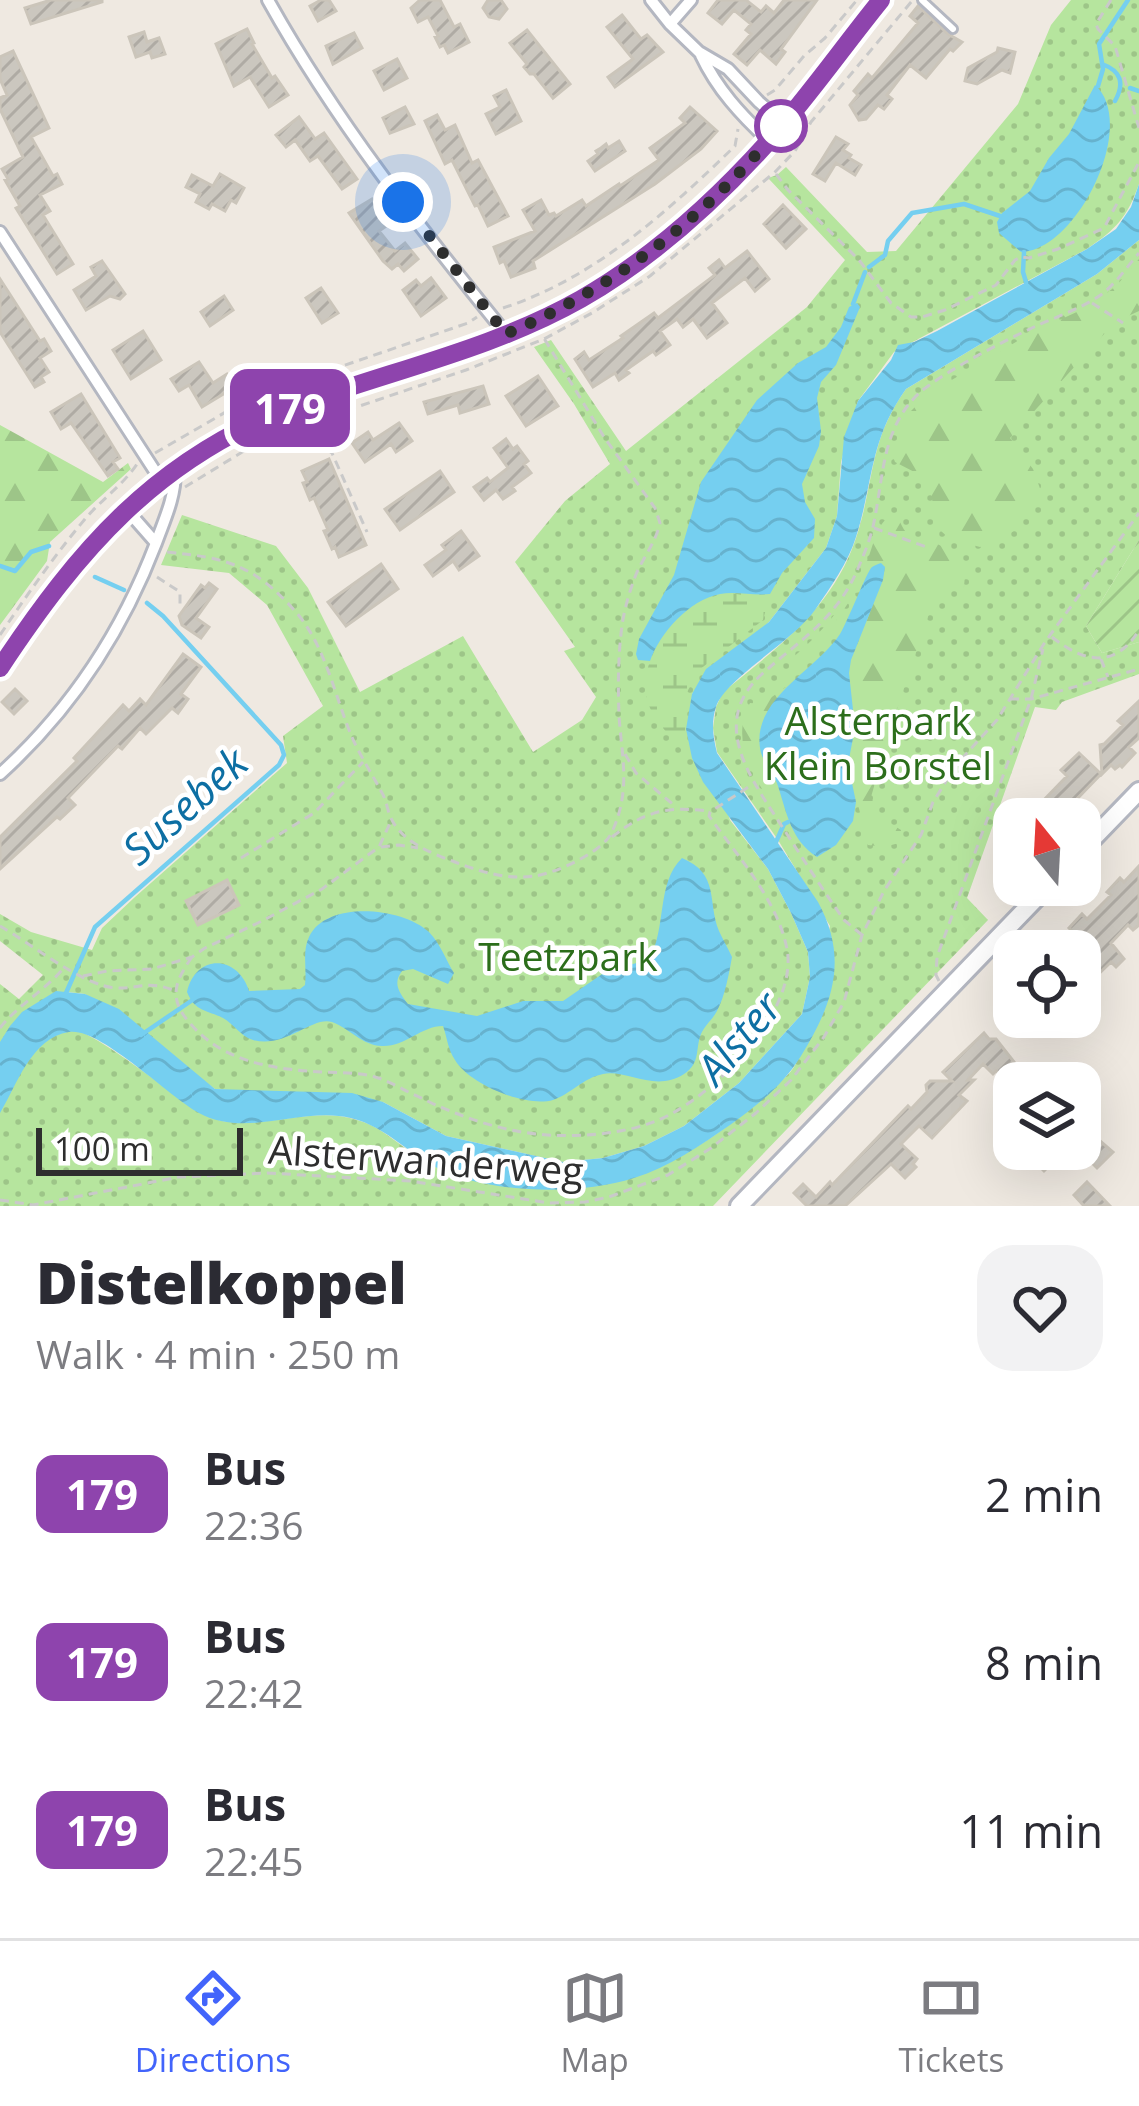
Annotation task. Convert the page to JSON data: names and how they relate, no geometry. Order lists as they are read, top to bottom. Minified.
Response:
{"streets":{"path":["Alsterwanderweg"]},"water":["Susebek","Alster"],"parks":["Alsterpark Klein Borstel","Teetzpark"],"lines":["bus line 179"],"scale_bar":"100 m","north":"top","page":{"on_map":"179","scale":"100 m","heading":["Distelkoppel","Walk · 4 min · 250 m"],"list":[{"mark":"179","name":"Bus","note":"22:36","value":"2 min"},{"mark":"179","name":"Bus","note":"22:42","value":"8 min"},{"mark":"179","name":"Bus","note":"22:45","value":"11 min"}],"tabs":["Directions","Map","Tickets"]}}
